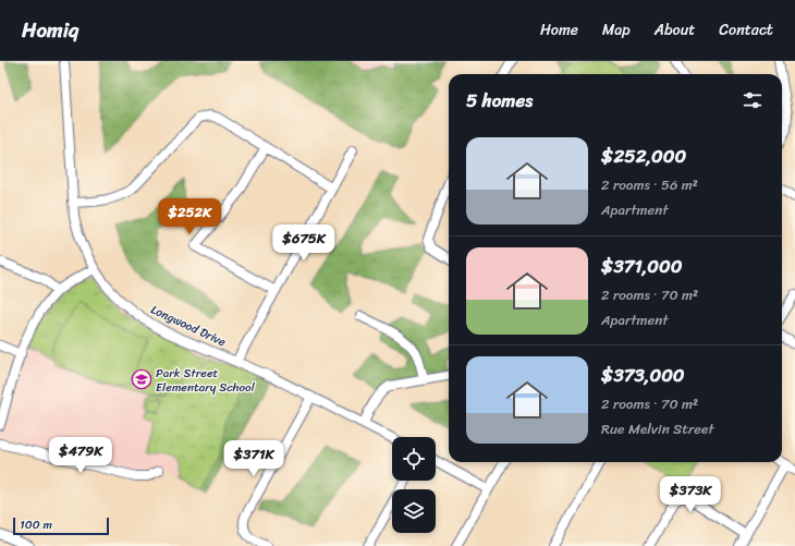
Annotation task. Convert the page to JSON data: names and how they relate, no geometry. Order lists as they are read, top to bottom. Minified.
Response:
{"streets":{"street":["Longwood Drive"]},"places":{"school or university":["Park Street Elementary School"]},"scale_bar":"100 m","page":{"header":"Homiq","nav":["Home","Map","About","Contact"],"heading":"5 homes","list":[{"name":"$252,000","note":"2 rooms · 56 m² · Apartment"},{"name":"$371,000","note":"2 rooms · 70 m² · Apartment"},{"name":"$373,000","note":"2 rooms · 70 m² · Rue Melvin Street"}],"price":["$252K","$675K","$479K","$371K","$373K"],"scale":"100 m"}}
